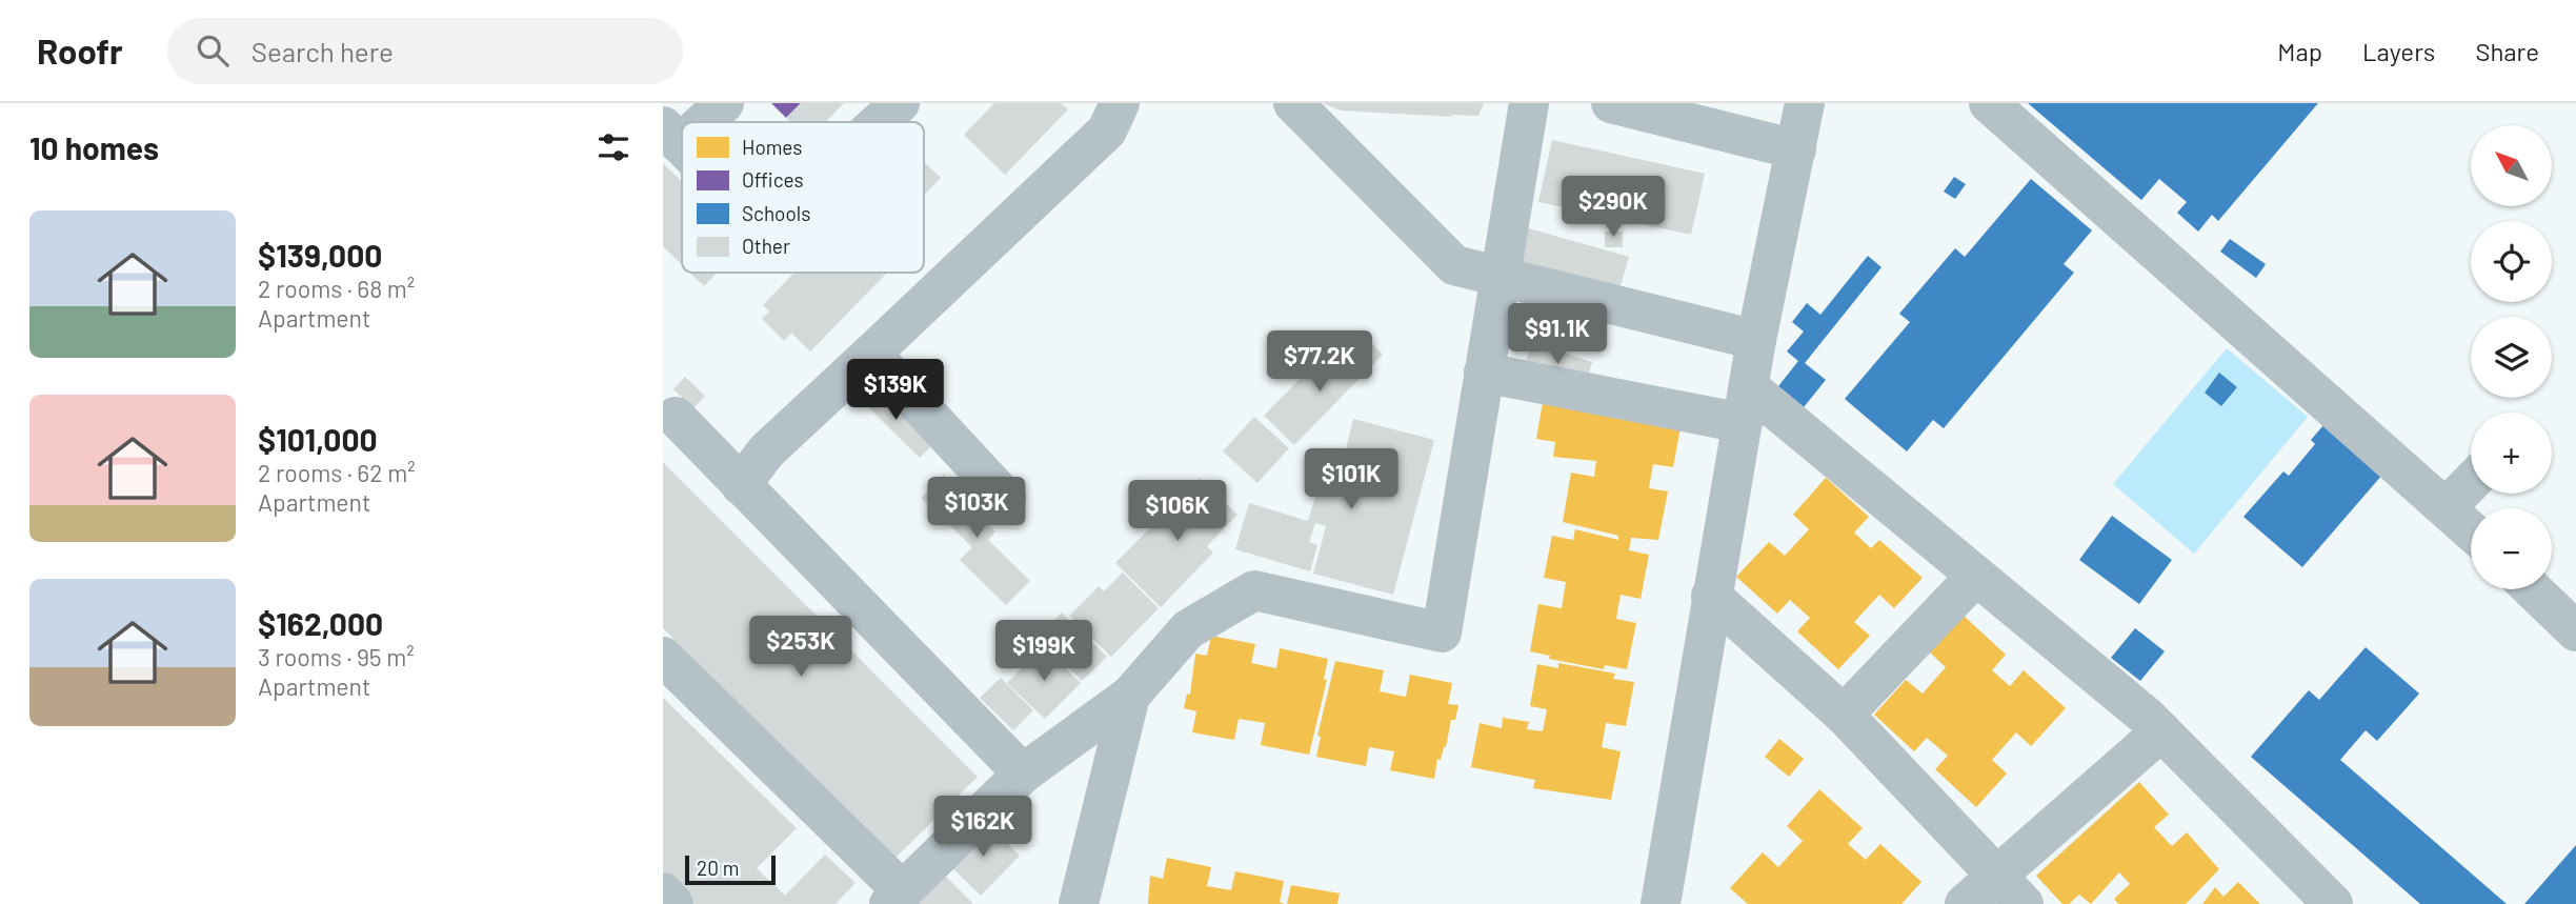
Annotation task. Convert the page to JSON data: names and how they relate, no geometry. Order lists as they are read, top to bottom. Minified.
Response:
{"legend":["Homes","Offices","Schools","Other"],"scale_bar":"20 m","north":"top left","page":{"header":"Roofr","search":"Search here","nav":["Map","Layers","Share"],"heading":"10 homes","map_buttons":["+","−"],"price":["$290K","$91.1K","$77.2K","$139K","$101K","$103K","$106K","$253K","$199K","$162K"],"list":[{"name":"$139,000","note":"2 rooms · 68 m² · Apartment"},{"name":"$101,000","note":"2 rooms · 62 m² · Apartment"},{"name":"$162,000","note":"3 rooms · 95 m² · Apartment"}],"scale":"20 m"}}
